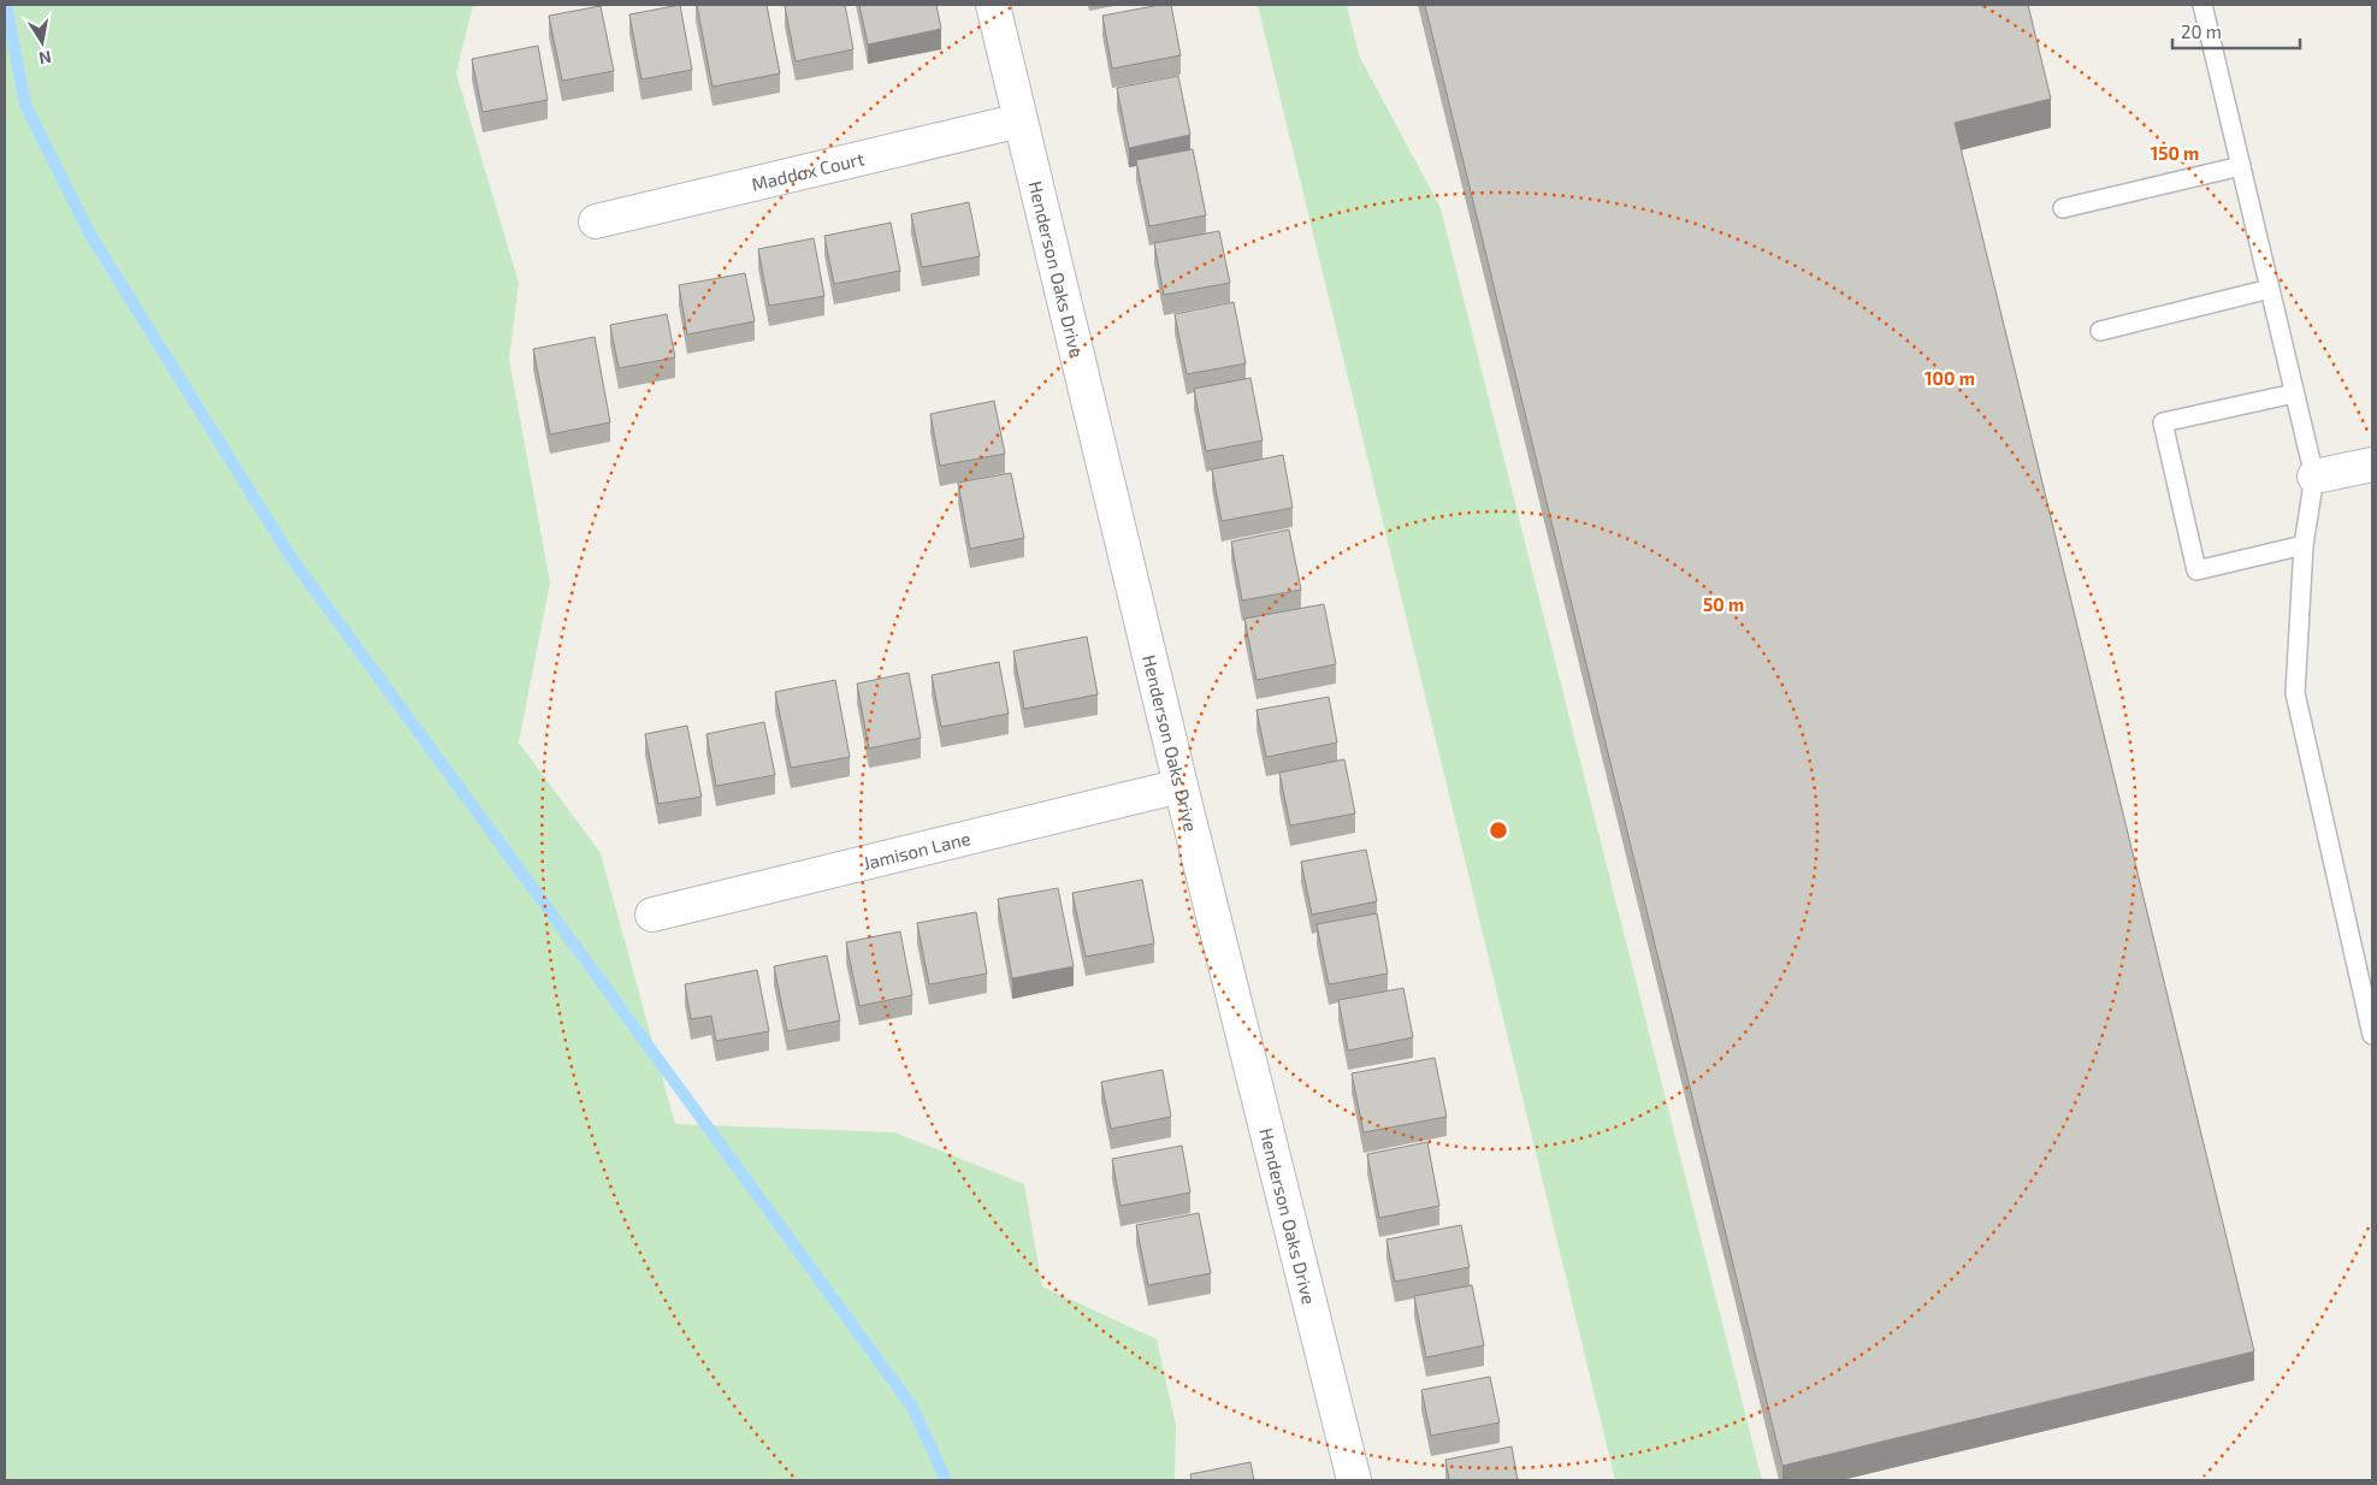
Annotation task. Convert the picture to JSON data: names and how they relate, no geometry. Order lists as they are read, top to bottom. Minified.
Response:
{"streets":{"street":["Maddox Court","Henderson Oaks Drive","Jamison Lane"]},"crossings":[["Maddox Court","Henderson Oaks Drive"],["Henderson Oaks Drive","Jamison Lane"]],"scale_bar":"20 m","north":"bottom","rings":["150 m","100 m","50 m"]}
